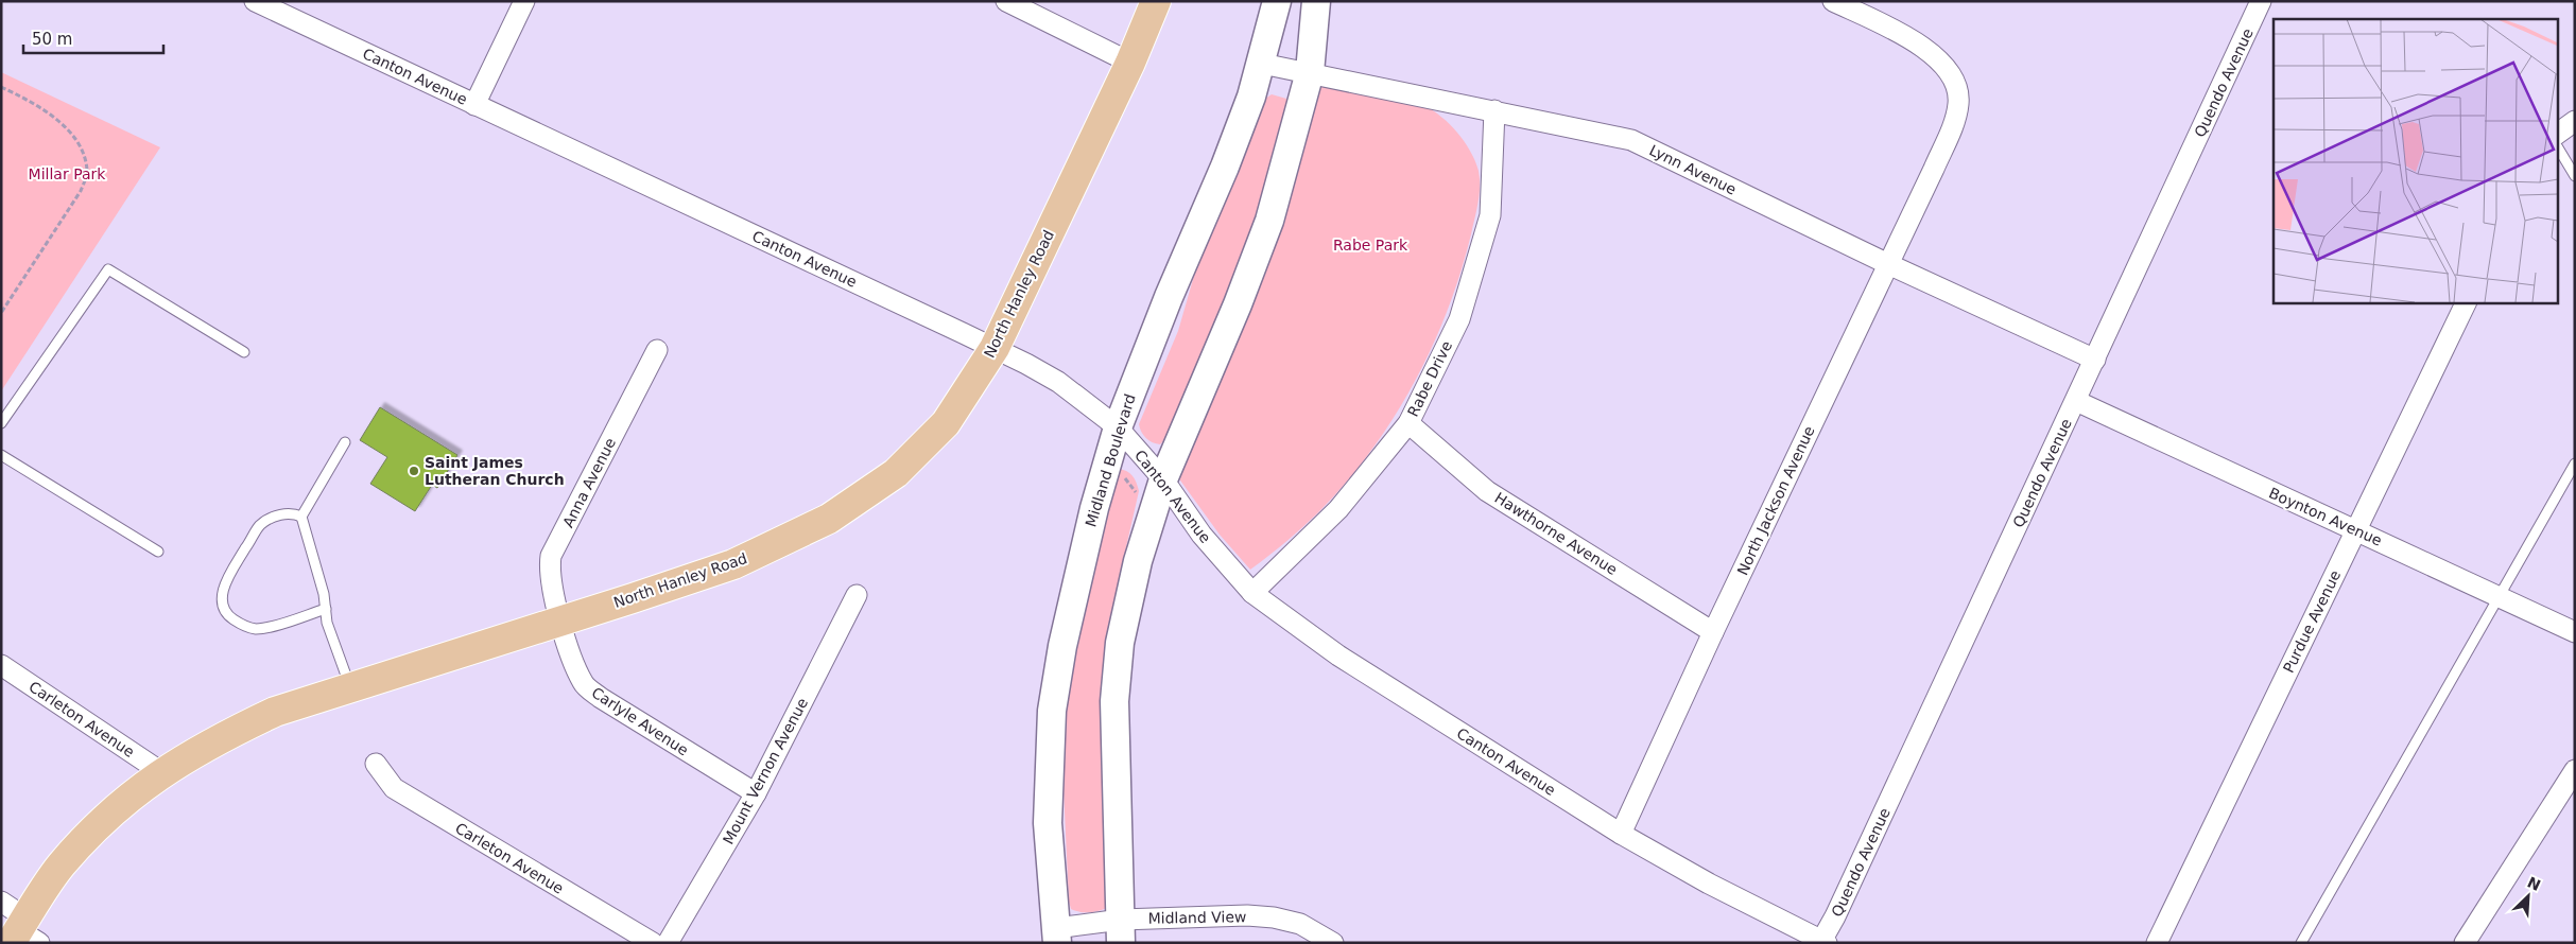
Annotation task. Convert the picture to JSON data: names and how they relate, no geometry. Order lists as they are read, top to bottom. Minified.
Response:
{"streets":{"main road":["North Hanley Road","Midland Boulevard"],"street":["Canton Avenue","Quendo Avenue","Lynn Avenue","Rabe Drive","Anna Avenue","North Jackson Avenue","Boynton Avenue","Hawthorne Avenue","Purdue Avenue","Carleton Avenue","Carlyle Avenue","Mount Vernon Avenue","Midland View"]},"crossings":[["Canton Avenue","Quendo Avenue"],["Canton Avenue","North Hanley Road"],["Canton Avenue","Rabe Drive"],["Canton Avenue","Midland Boulevard"],["Canton Avenue","North Jackson Avenue"],["Quendo Avenue","Lynn Avenue"],["Quendo Avenue","Boynton Avenue"],["Lynn Avenue","Rabe Drive"],["Lynn Avenue","Midland Boulevard"],["Lynn Avenue","North Jackson Avenue"],["North Hanley Road","Anna Avenue"],["North Hanley Road","Carleton Avenue"],["North Hanley Road","Carlyle Avenue"],["Rabe Drive","Hawthorne Avenue"],["Midland Boulevard","Midland View"],["Anna Avenue","Carlyle Avenue"],["North Jackson Avenue","Hawthorne Avenue"],["Boynton Avenue","Purdue Avenue"],["Carlyle Avenue","Mount Vernon Avenue"]],"parks":["Millar Park","Rabe Park"],"places":["Saint James Lutheran Church"],"scale_bar":"50 m","north":"top right"}
